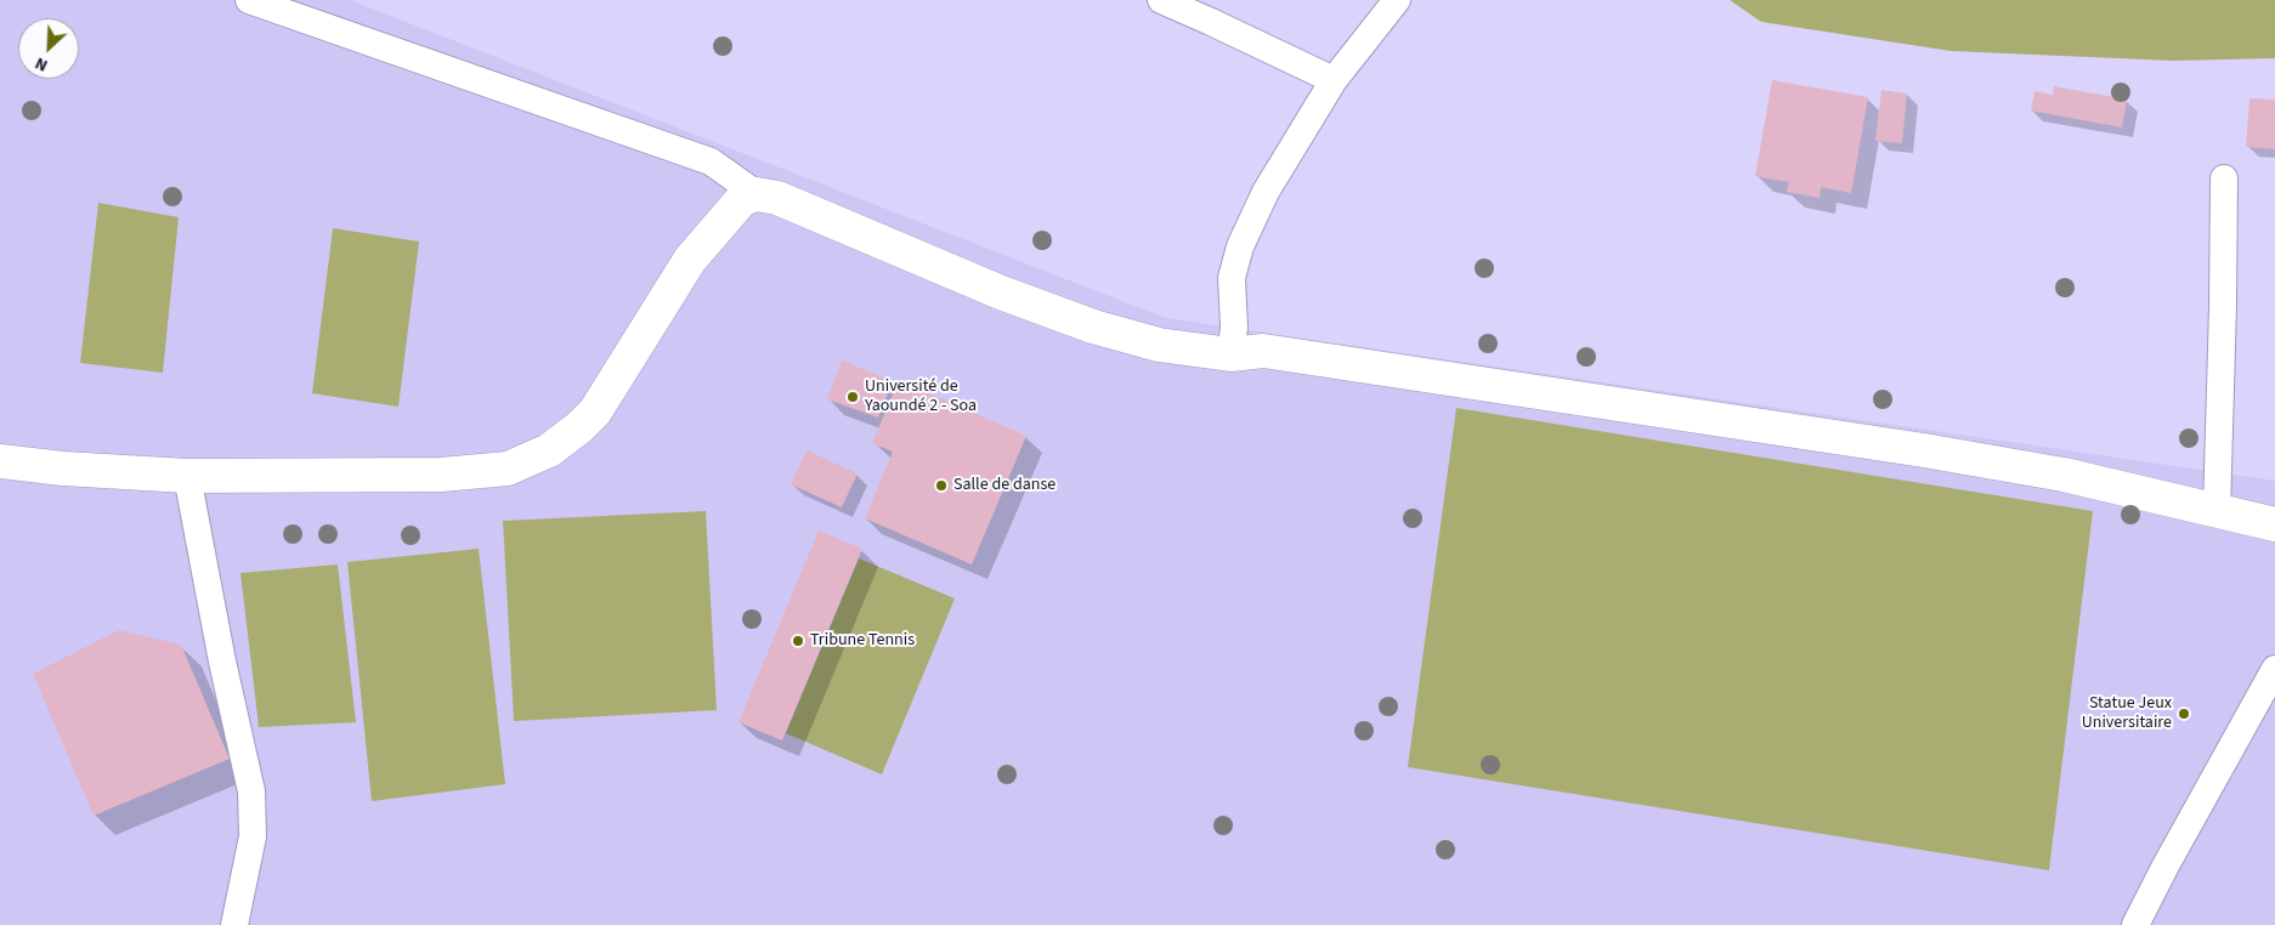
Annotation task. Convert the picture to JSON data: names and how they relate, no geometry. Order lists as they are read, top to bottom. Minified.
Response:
{"places":["Université de Yaoundé 2 - Soa","Salle de danse","Tribune Tennis","Statue Jeux Universitaire"],"north":"bottom left"}
